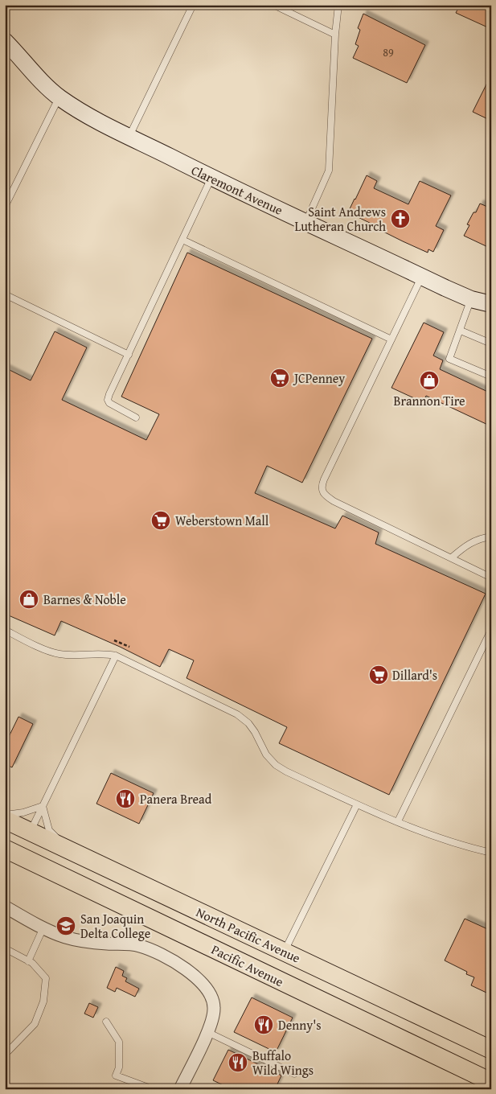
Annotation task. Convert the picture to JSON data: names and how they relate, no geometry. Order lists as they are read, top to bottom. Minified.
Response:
{"streets":{"main road":["North Pacific Avenue","Pacific Avenue"],"street":["Claremont Avenue"]},"places":{"church":["Saint Andrews Lutheran Church"],"supermarket":["JCPenney","Weberstown Mall","Dillard's"],"shop":["Brannon Tire","Barnes & Noble"],"restaurant":["Panera Bread","Denny's","Buffalo Wild Wings"],"school or university":["San Joaquin Delta College"]},"house_numbers":["89"]}
